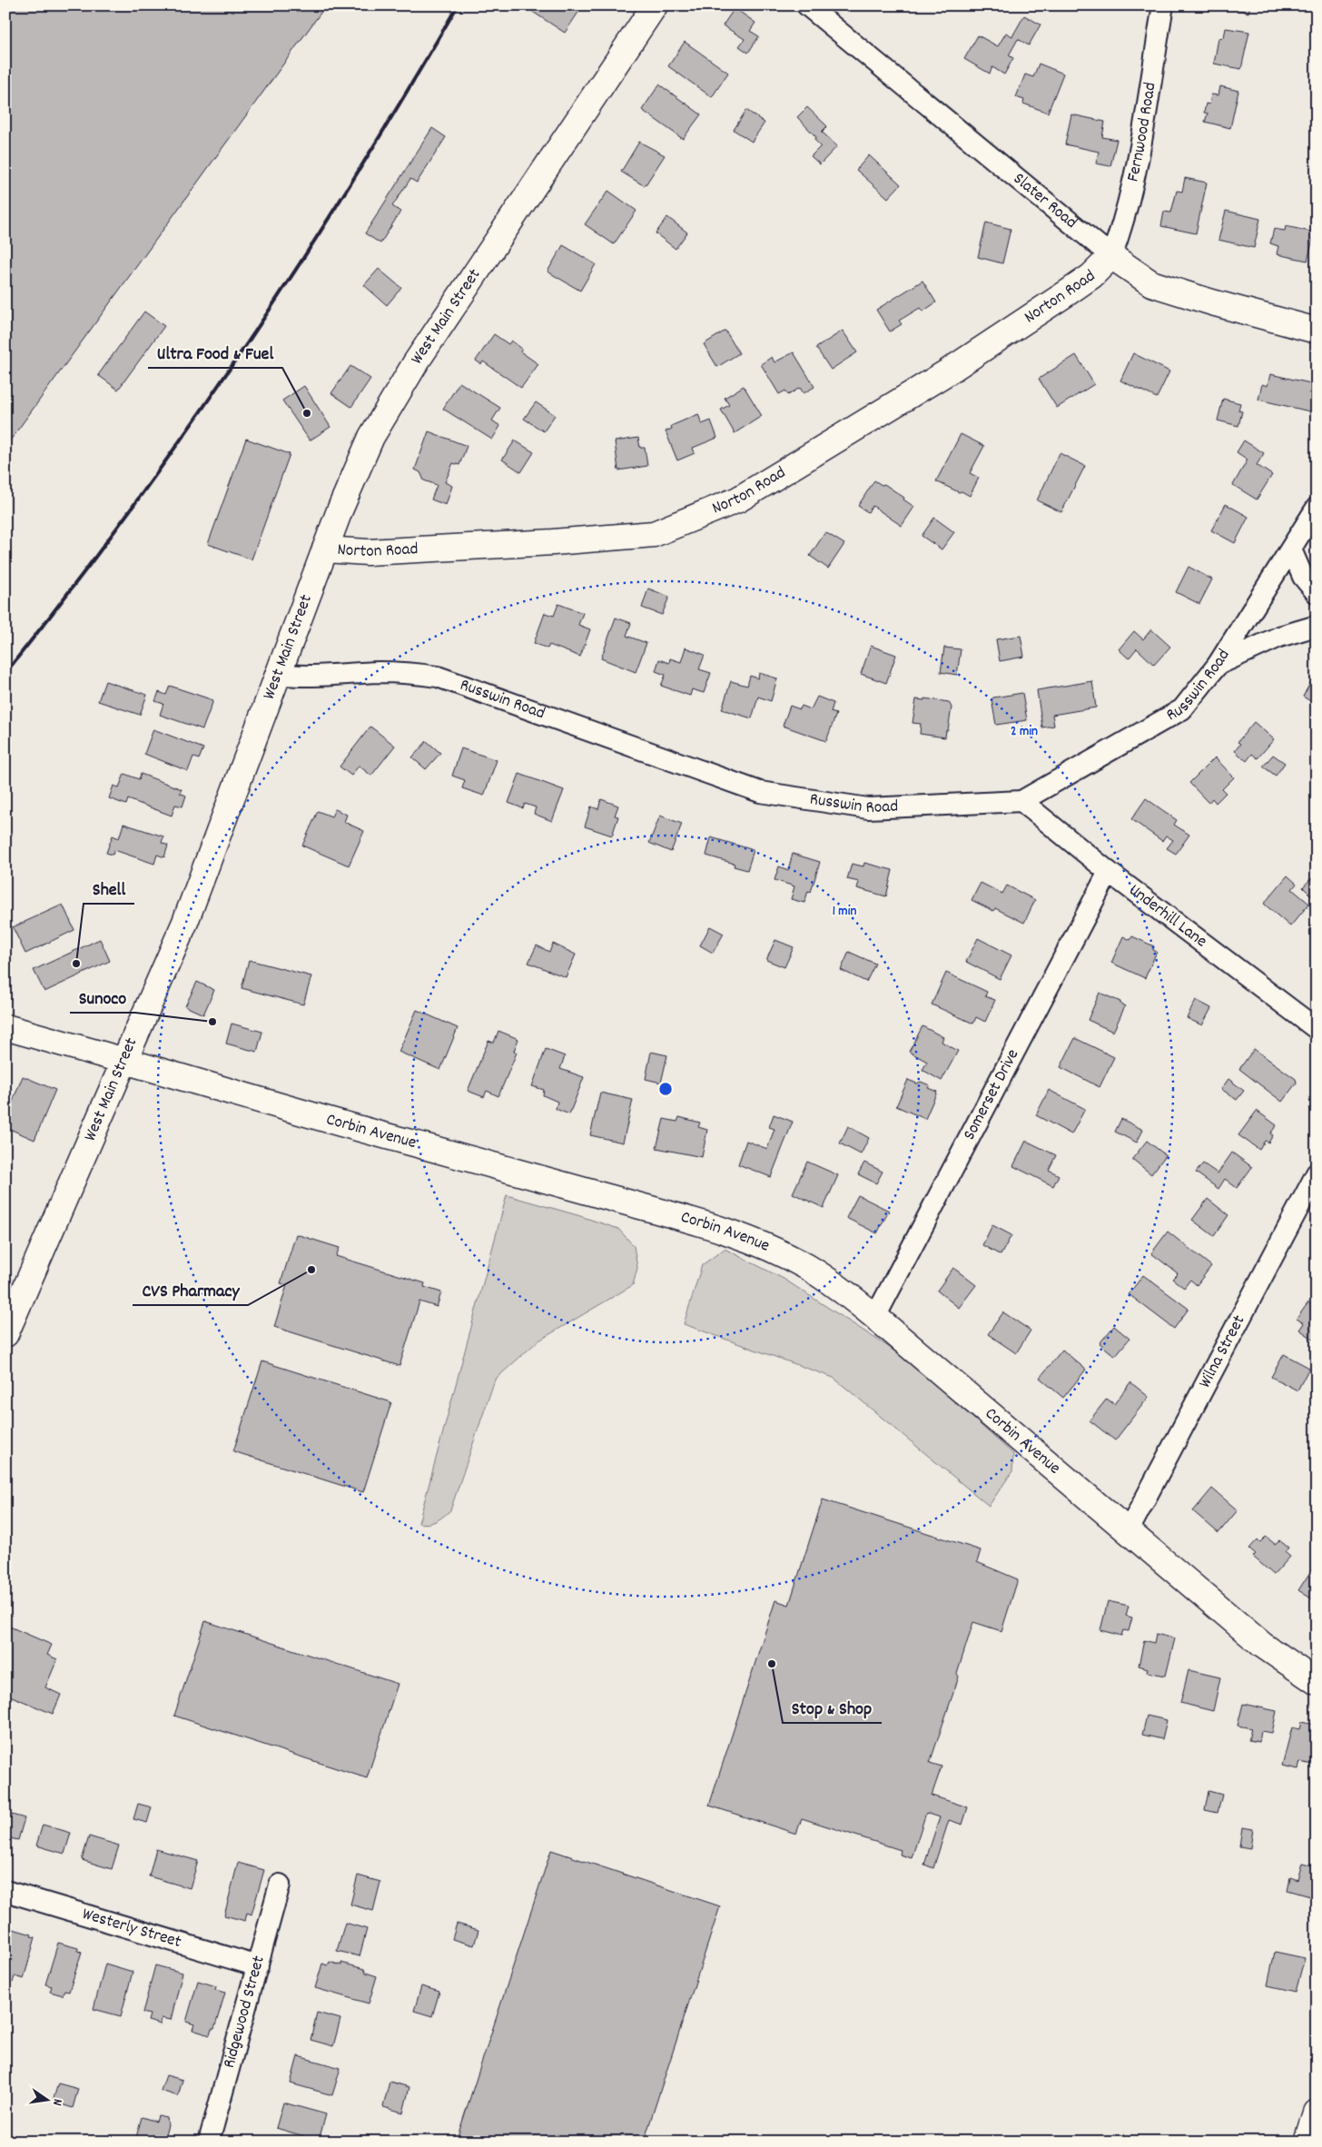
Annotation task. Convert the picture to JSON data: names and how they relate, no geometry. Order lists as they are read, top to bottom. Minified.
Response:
{"streets":{"main road":["Slater Road","Norton Road","West Main Street","Corbin Avenue"],"street":["Fernwood Road","Russwin Road","Underhill Lane","Somerset Drive","Wilna Street","Westerly Street","Ridgewood Street"]},"crossings":[["Fernwood Road","Slater Road"],["Fernwood Road","Norton Road"],["Slater Road","Norton Road"],["Norton Road","West Main Street"],["West Main Street","Russwin Road"],["West Main Street","Corbin Avenue"],["Russwin Road","Underhill Lane"],["Underhill Lane","Somerset Drive"],["Somerset Drive","Corbin Avenue"],["Corbin Avenue","Wilna Street"],["Westerly Street","Ridgewood Street"]],"places":["Ultra Food & Fuel","Shell","Sunoco","CVS Pharmacy","Stop & Shop"],"north":"right","rings":["2 min","1 min"]}
